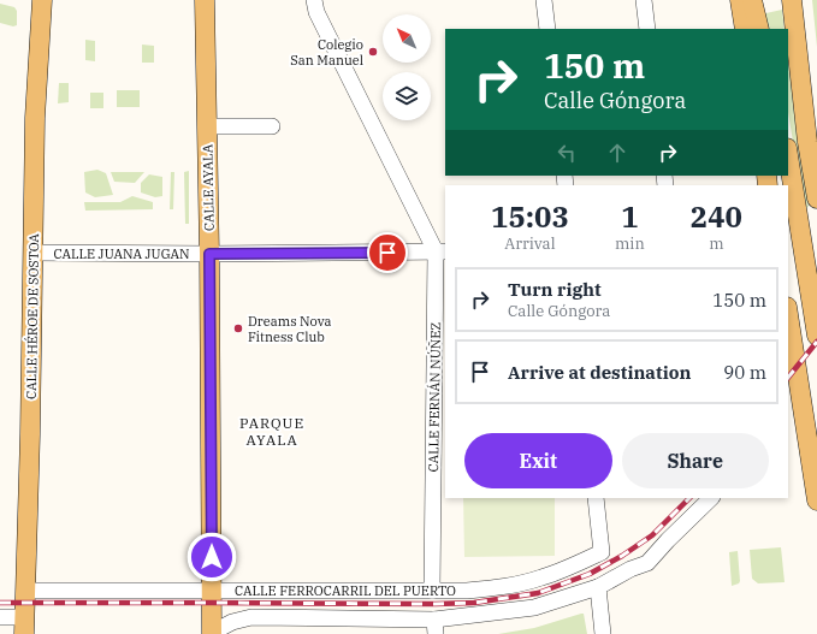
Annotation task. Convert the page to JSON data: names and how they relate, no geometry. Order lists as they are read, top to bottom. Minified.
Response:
{"streets":{"main road":["CALLE AYALA","CALLE HÉROE DE SOSTOA"],"street":["CALLE JUANA JUGAN","CALLE FERNÁN NÚÑEZ","CALLE FERROCARRIL DEL PUERTO"]},"crossings":[["CALLE AYALA","CALLE JUANA JUGAN"],["CALLE AYALA","CALLE FERROCARRIL DEL PUERTO"],["CALLE JUANA JUGAN","CALLE HÉROE DE SOSTOA"],["CALLE JUANA JUGAN","CALLE FERNÁN NÚÑEZ"],["CALLE HÉROE DE SOSTOA","CALLE FERROCARRIL DEL PUERTO"],["CALLE FERNÁN NÚÑEZ","CALLE FERROCARRIL DEL PUERTO"]],"districts":["PARQUE AYALA"],"places":["Colegio San Manuel","Dreams Nova Fitness Club"],"north":"top left","page":{"turn":["150 m","Calle Góngora"],"eta":["15:03","Arrival","1","min","240","m"],"list":[{"name":"Turn right","note":"Calle Góngora","value":"150 m"},{"name":"Arrive at destination","value":"90 m"}],"buttons":["Exit","Share"]}}
